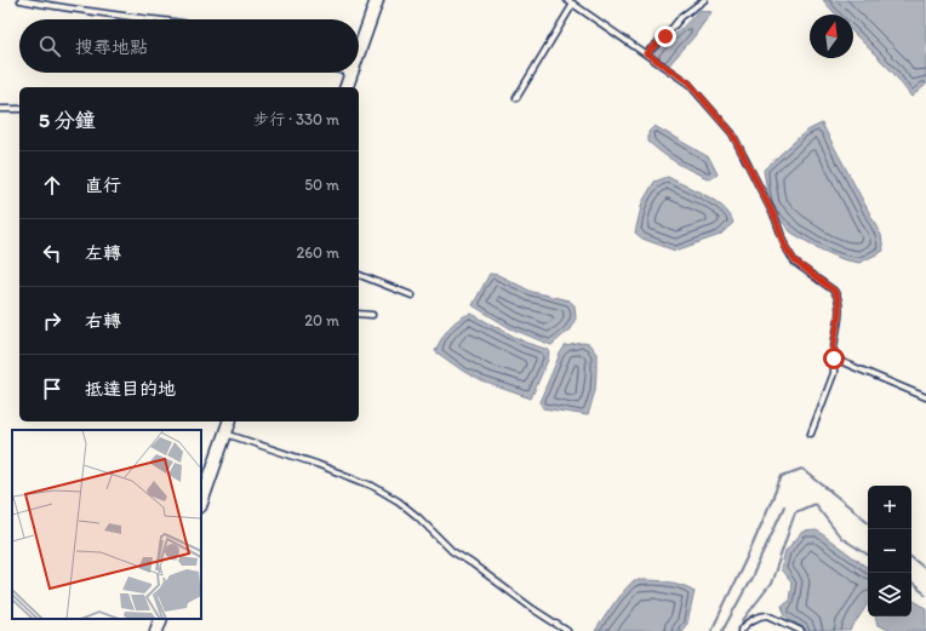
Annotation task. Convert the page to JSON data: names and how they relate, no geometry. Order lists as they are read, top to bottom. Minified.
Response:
{"north":"top","page":{"search":"搜尋地點","heading":["5 分鐘","步行 · 330 m"],"list":[["直行","50 m"],["左轉","260 m"],["右轉","20 m"],"抵達目的地"],"map_buttons":["+","−"]}}
